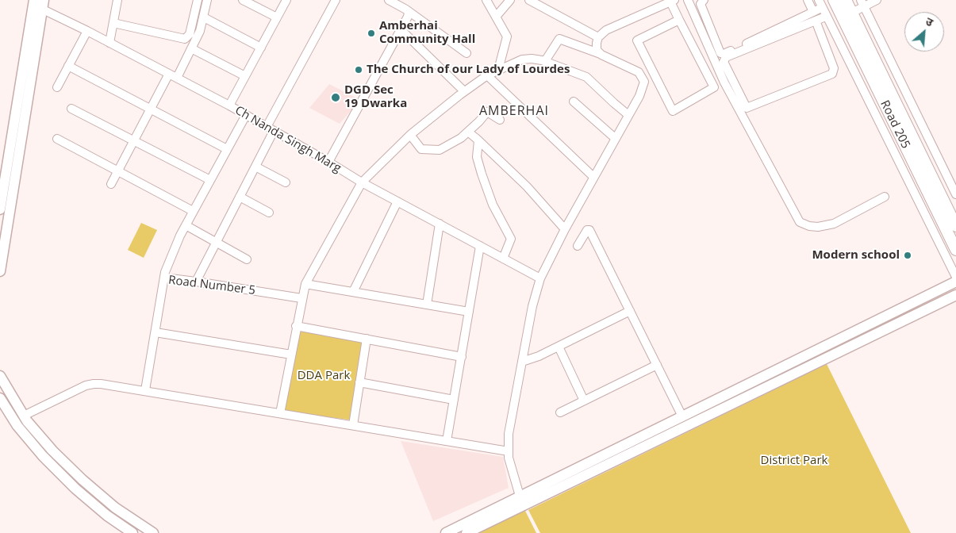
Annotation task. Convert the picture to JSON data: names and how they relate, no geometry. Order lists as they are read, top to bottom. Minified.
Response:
{"streets":{"main road":["Road 205"],"street":["Ch Nanda Singh Marg","Road Number 5"]},"districts":["AMBERHAI"],"parks":["DDA Park","District Park"],"places":["Amberhai Community Hall","The Church of our Lady of Lourdes","DGD Sec 19 Dwarka","Modern school"],"north":"top right"}
